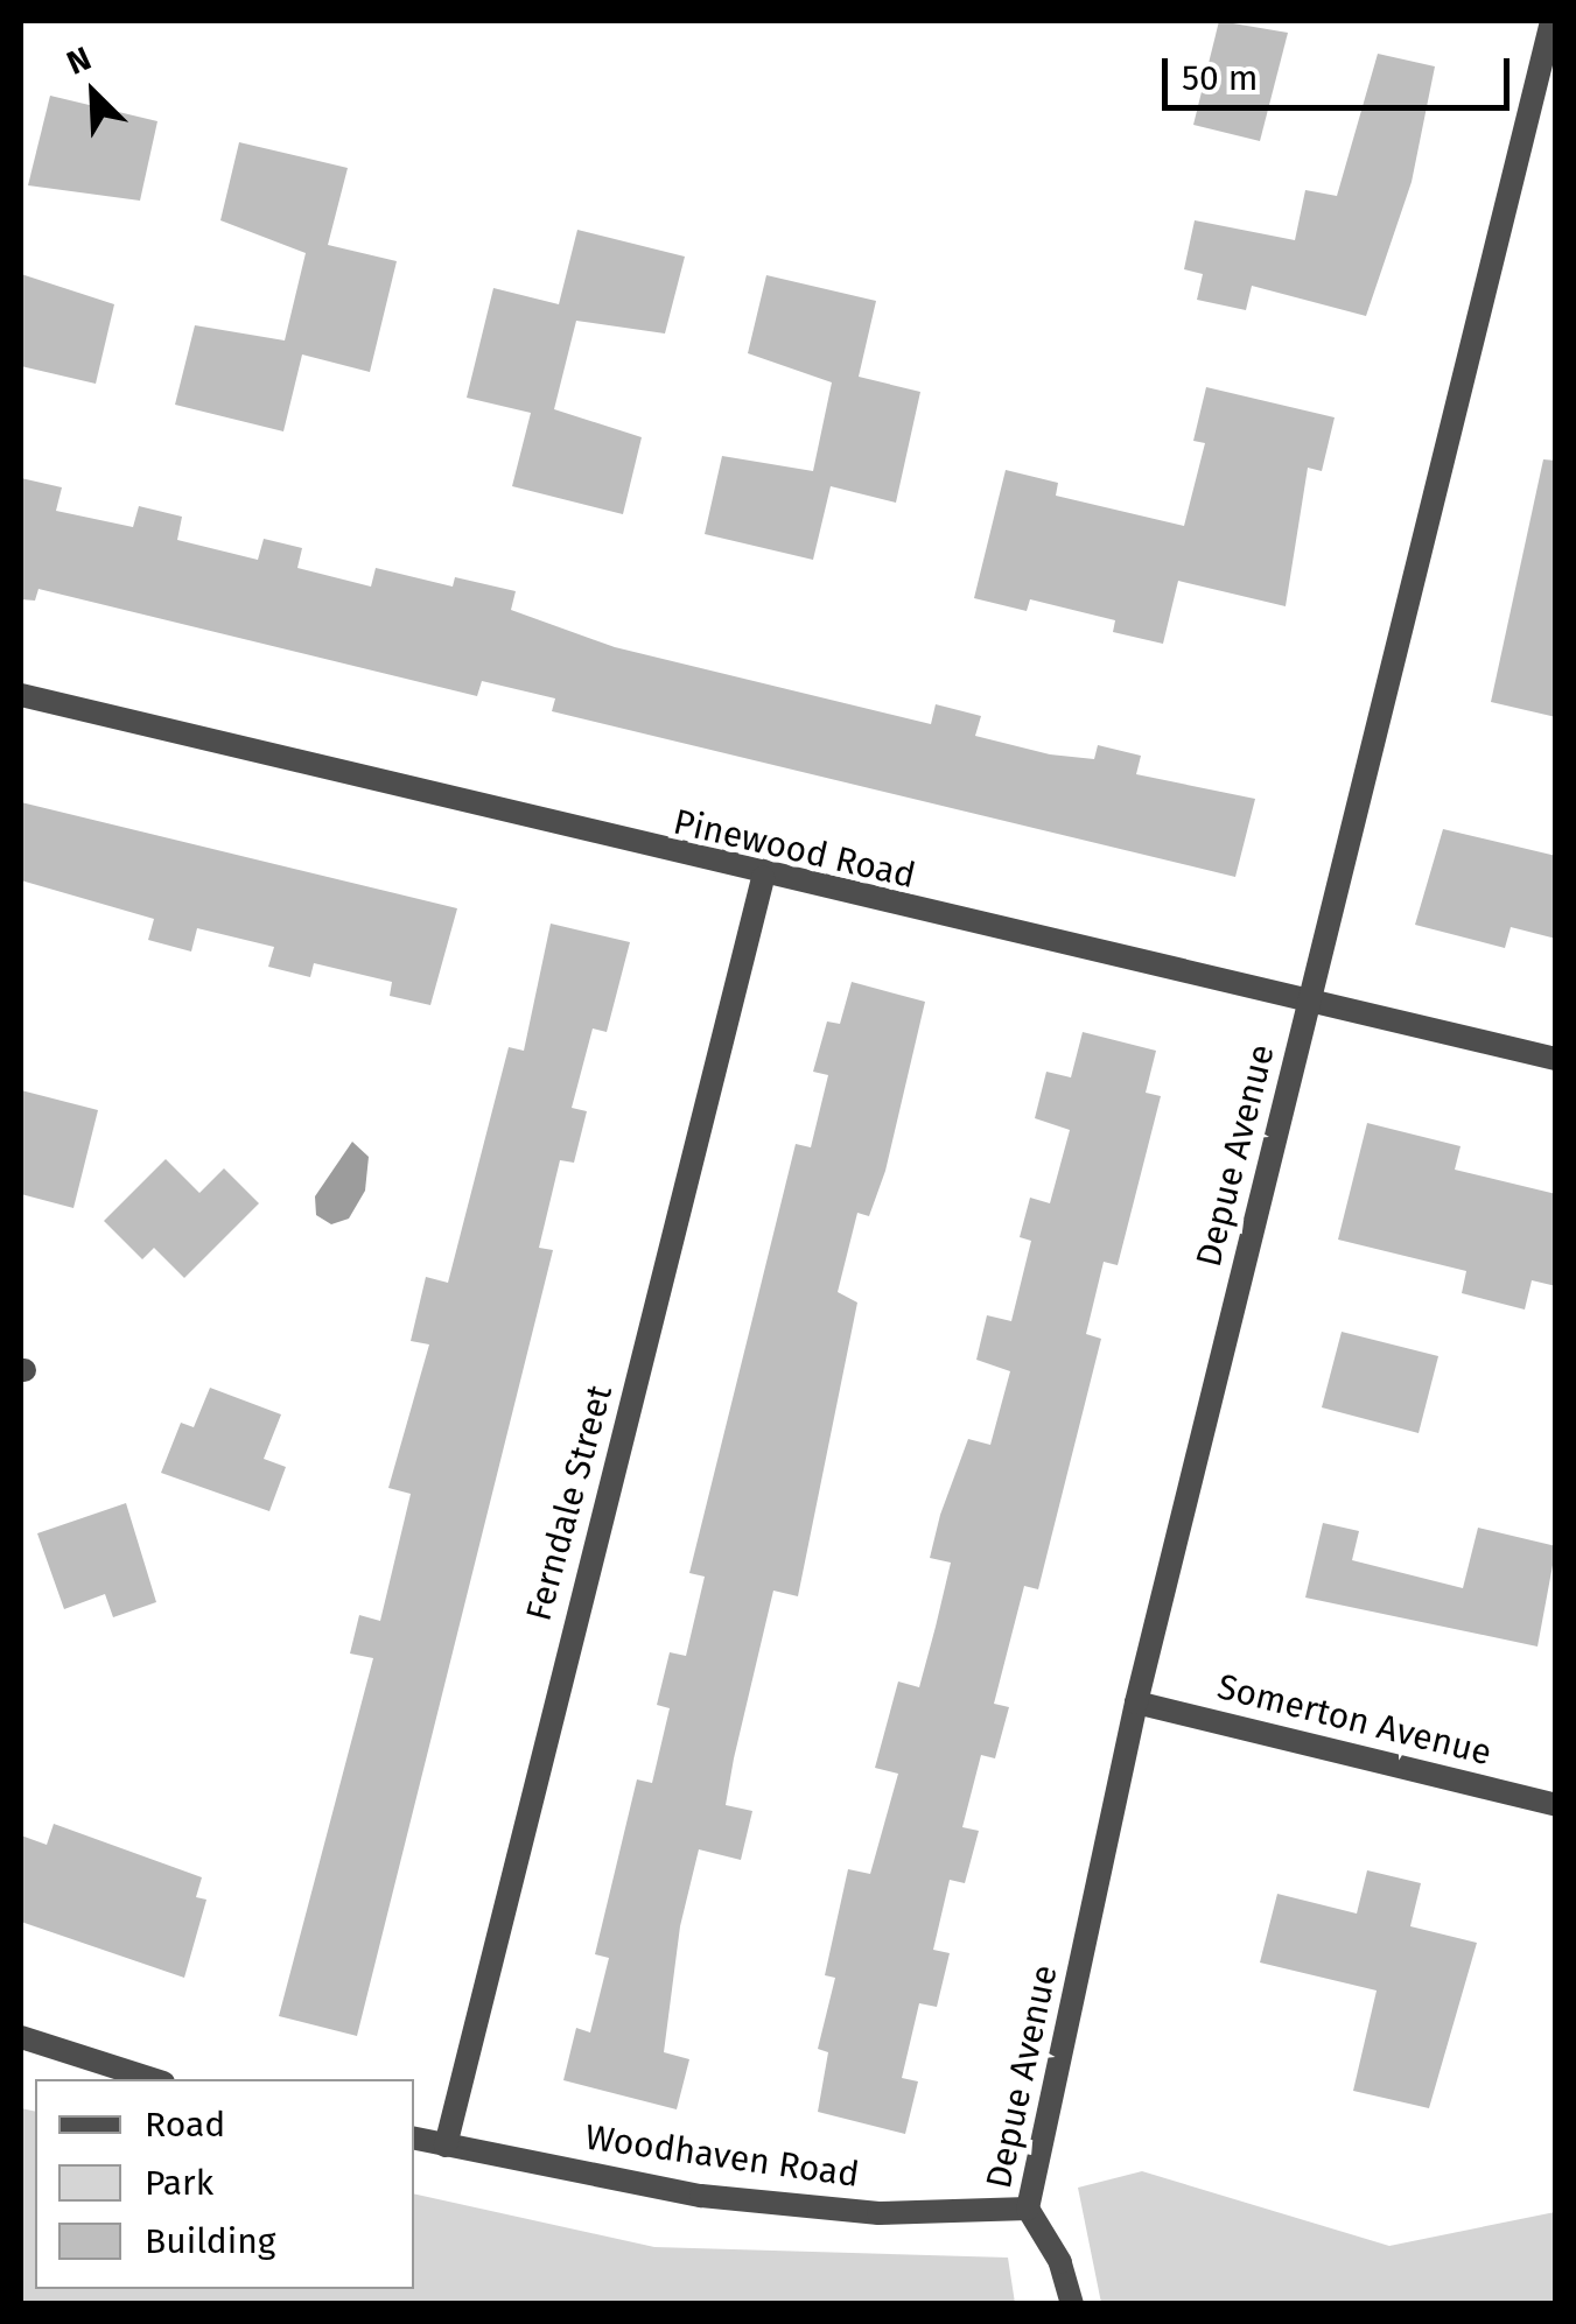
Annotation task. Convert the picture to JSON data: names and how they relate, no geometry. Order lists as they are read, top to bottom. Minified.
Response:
{"streets":{"street":["Pinewood Road","Depue Avenue","Ferndale Street","Somerton Avenue","Woodhaven Road"]},"crossings":[["Pinewood Road","Depue Avenue"],["Pinewood Road","Ferndale Street"],["Depue Avenue","Somerton Avenue"],["Depue Avenue","Woodhaven Road"],["Ferndale Street","Woodhaven Road"]],"legend":["Road","Park","Building"],"scale_bar":"50 m","north":"top left"}
